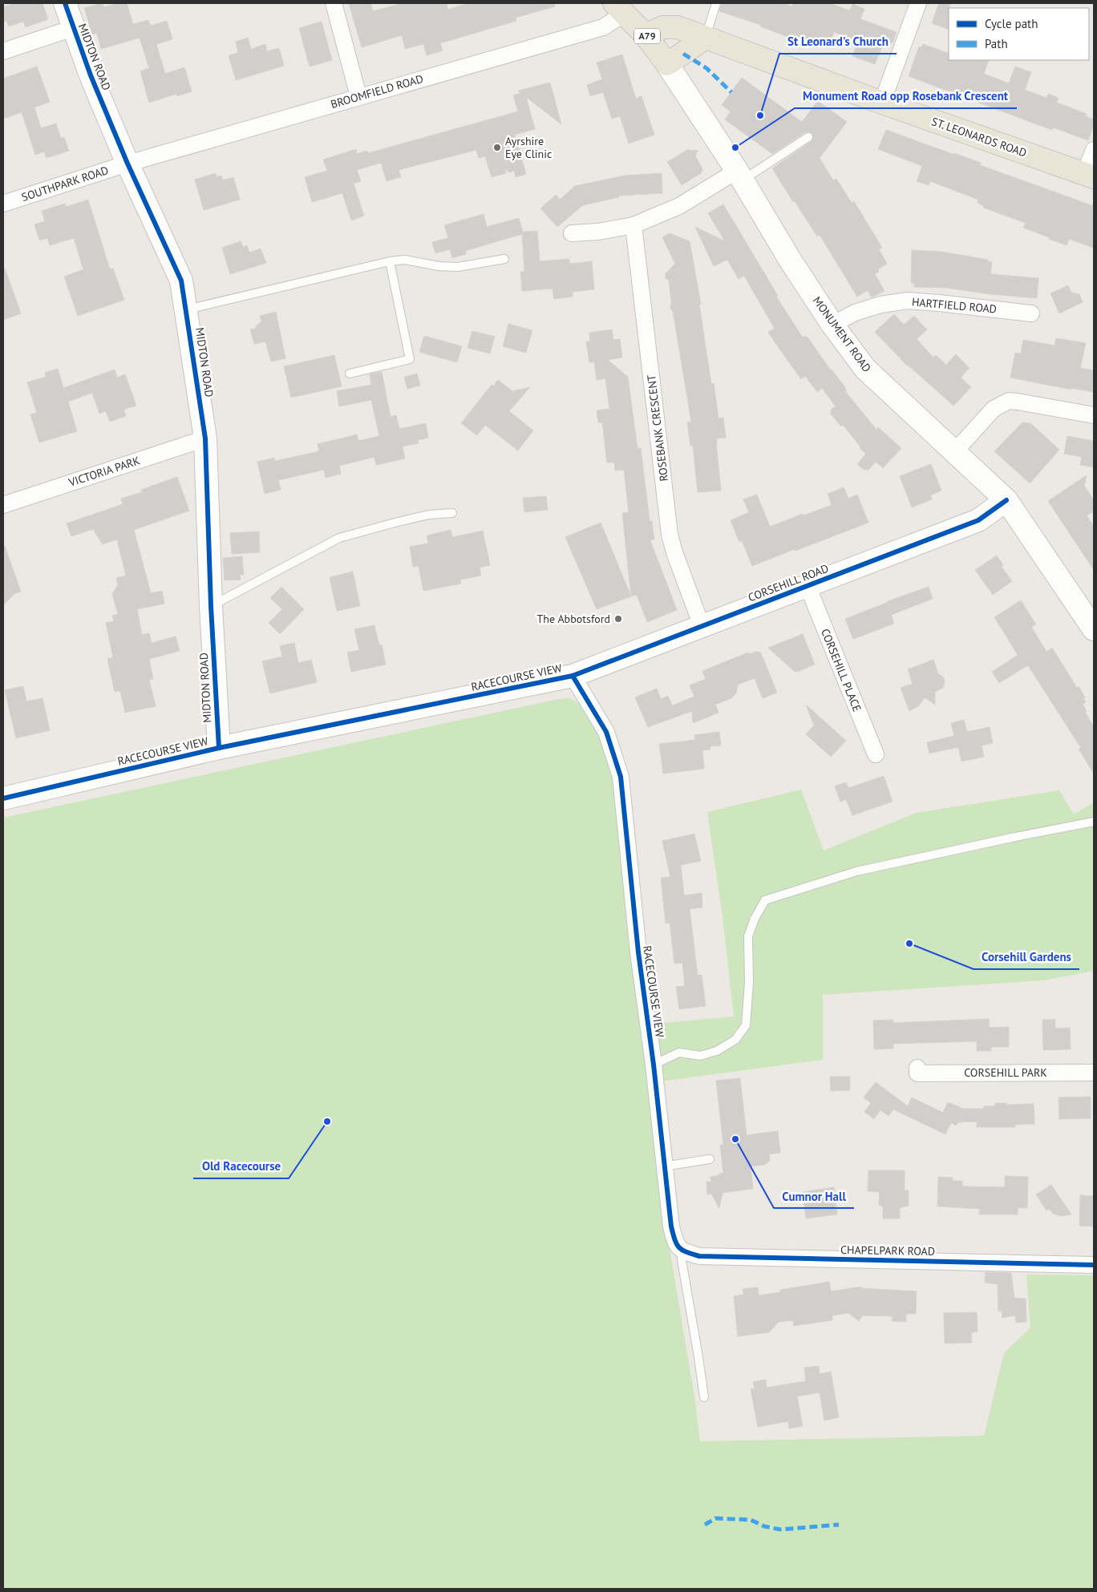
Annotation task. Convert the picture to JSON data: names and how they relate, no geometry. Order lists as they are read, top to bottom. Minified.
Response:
{"streets":{"main road":["A79","ST. LEONARDS ROAD","MONUMENT ROAD"],"street":["MIDTON ROAD","BROOMFIELD ROAD","SOUTHPARK ROAD","HARTFIELD ROAD","ROSEBANK CRESCENT","VICTORIA PARK","CORSEHILL ROAD","CORSEHILL PLACE","RACECOURSE VIEW","CORSEHILL PARK","CHAPELPARK ROAD"]},"crossings":[["MIDTON ROAD","BROOMFIELD ROAD"],["MIDTON ROAD","SOUTHPARK ROAD"],["MIDTON ROAD","VICTORIA PARK"],["MIDTON ROAD","RACECOURSE VIEW"],["BROOMFIELD ROAD","SOUTHPARK ROAD"],["BROOMFIELD ROAD","MONUMENT ROAD"],["ST. LEONARDS ROAD","MONUMENT ROAD"],["HARTFIELD ROAD","MONUMENT ROAD"],["MONUMENT ROAD","CORSEHILL ROAD"],["ROSEBANK CRESCENT","CORSEHILL ROAD"],["CORSEHILL ROAD","CORSEHILL PLACE"],["CORSEHILL ROAD","RACECOURSE VIEW"],["RACECOURSE VIEW","CHAPELPARK ROAD"]],"places":["St Leonard's Church","Ayrshire Eye Clinic","Monument Road opp Rosebank Crescent","The Abbotsford","Corsehill Gardens","Old Racecourse","Cumnor Hall"],"legend":["Cycle path","Path"]}
